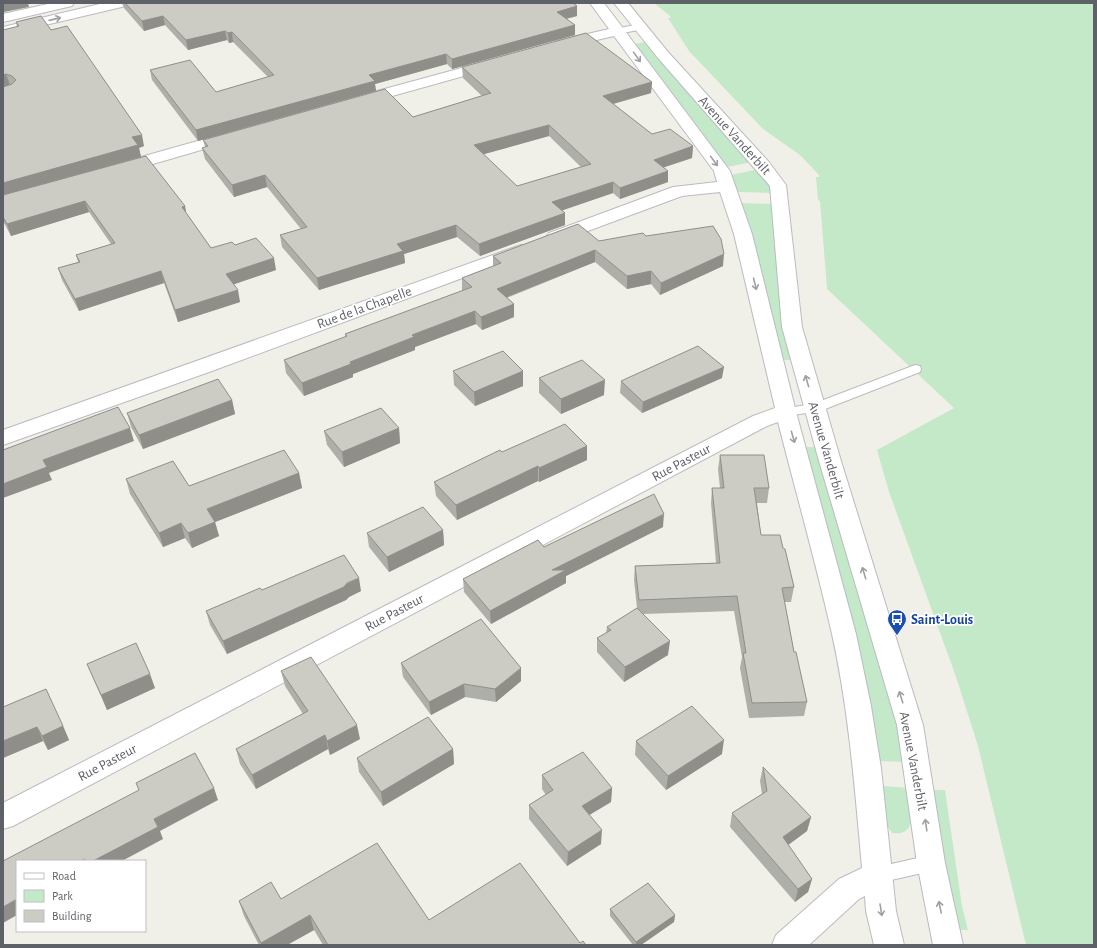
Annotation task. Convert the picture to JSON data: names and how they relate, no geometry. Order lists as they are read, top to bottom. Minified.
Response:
{"streets":{"street":["Avenue Vanderbilt","Rue de la Chapelle","Rue Pasteur"]},"crossings":[["Avenue Vanderbilt","Rue de la Chapelle"],["Avenue Vanderbilt","Rue Pasteur"]],"places":{"bus stop":["Saint-Louis"]},"legend":["Road","Park","Building"]}
